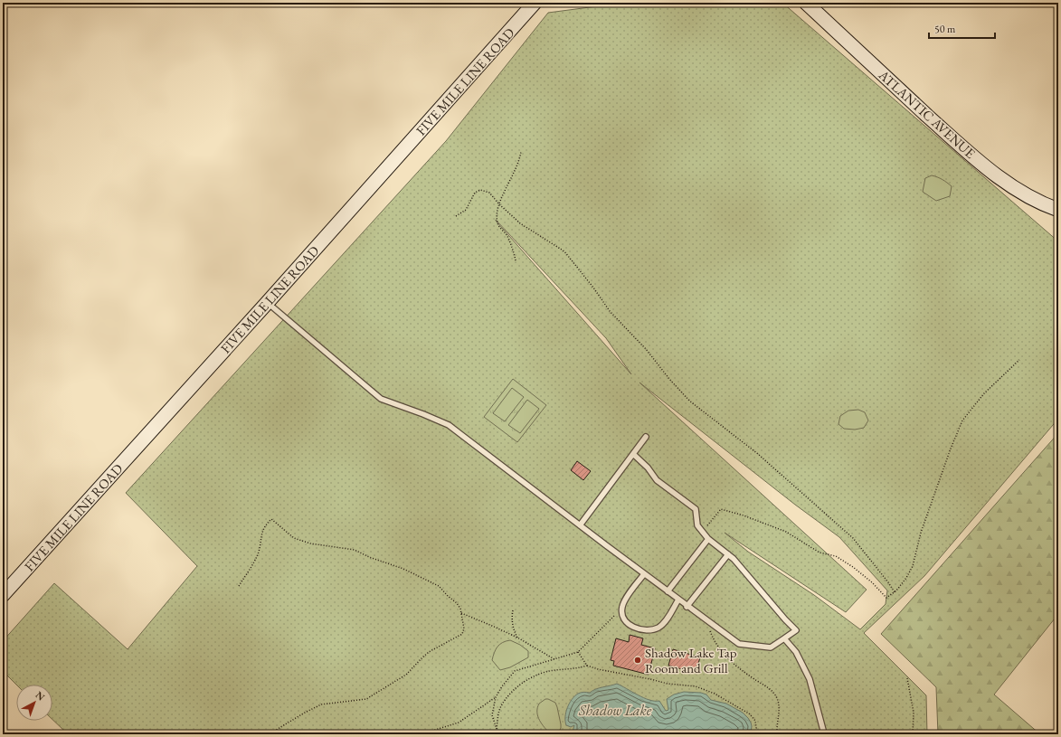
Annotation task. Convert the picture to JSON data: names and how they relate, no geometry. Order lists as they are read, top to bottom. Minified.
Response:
{"streets":{"main road":["FIVE MILE LINE ROAD","ATLANTIC AVENUE"]},"water":["Shadow Lake"],"places":["Shadow Lake Tap Room and Grill"],"scale_bar":"50 m","north":"top right"}
